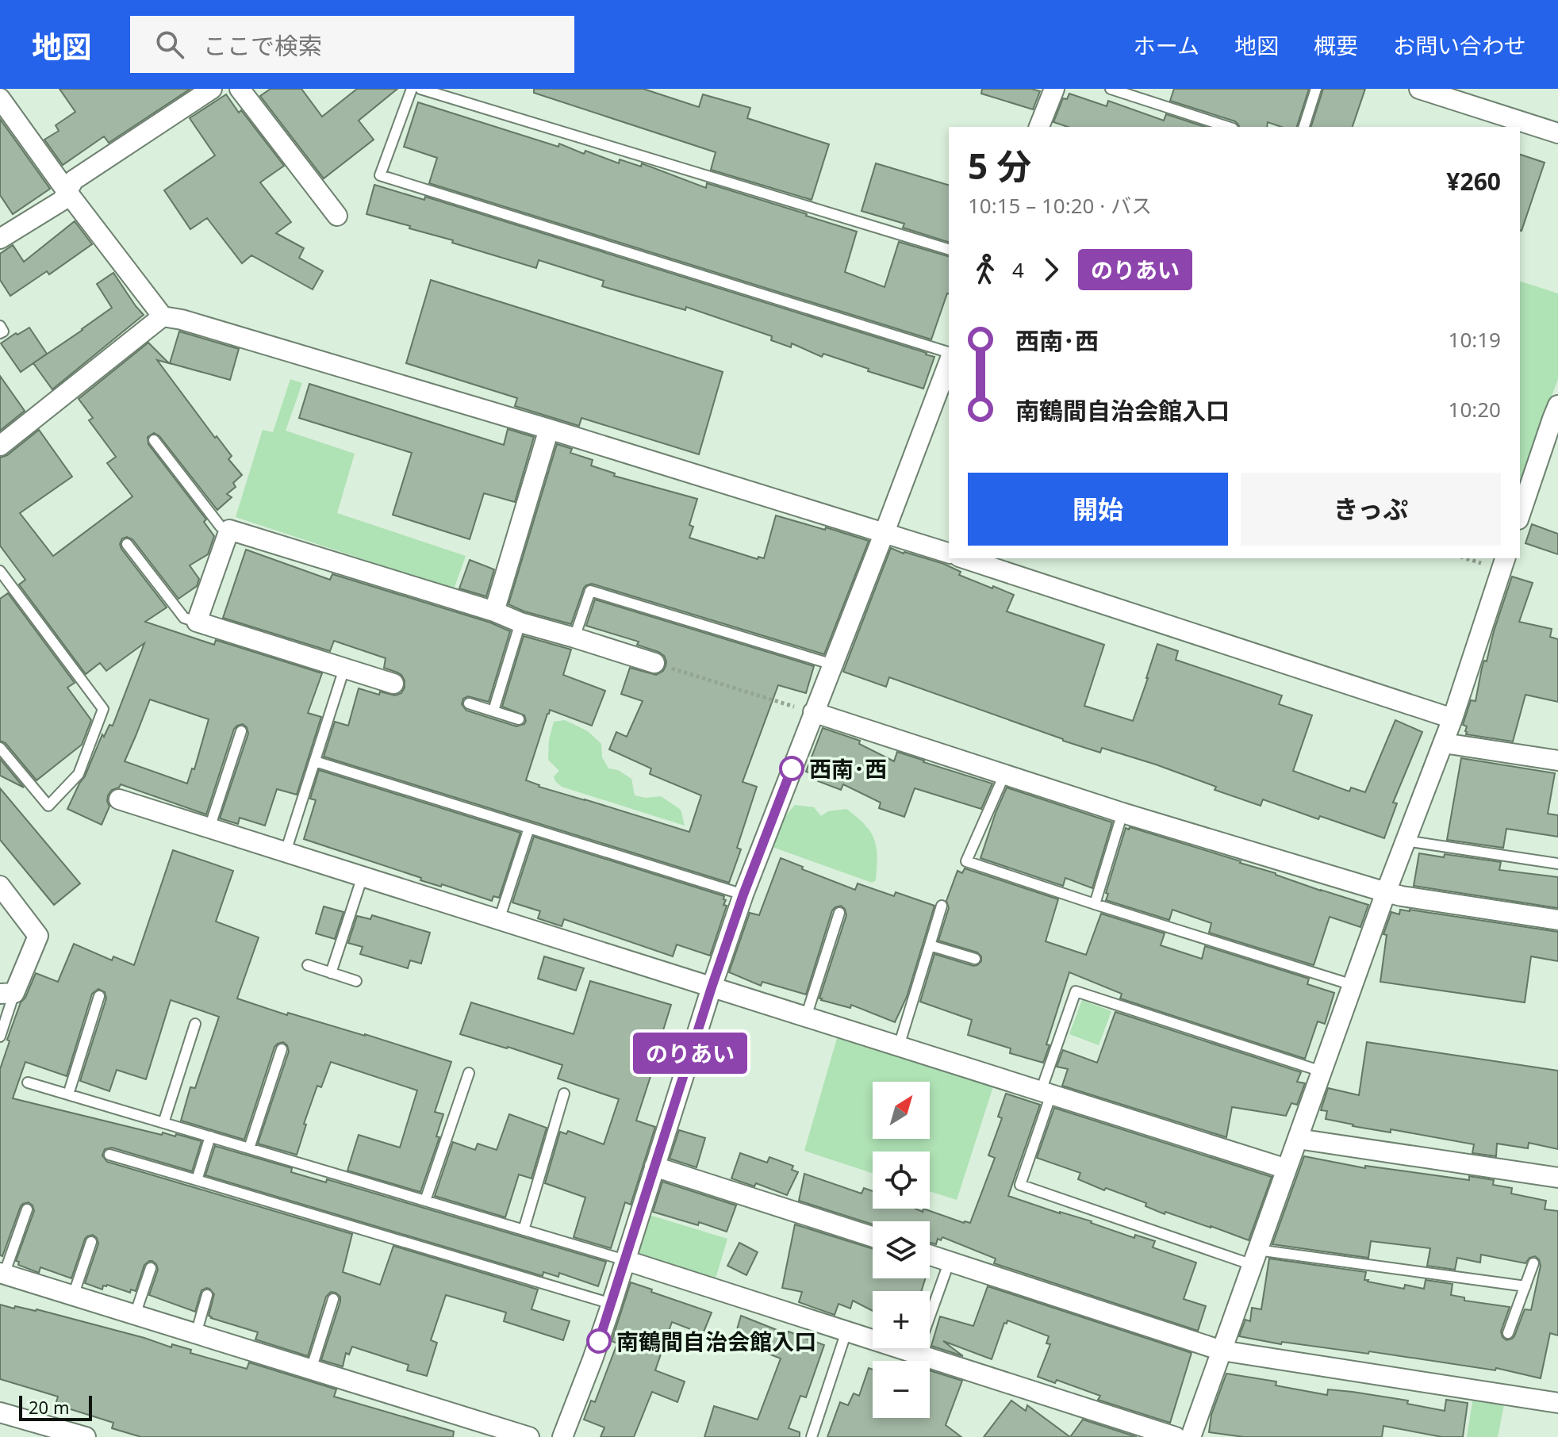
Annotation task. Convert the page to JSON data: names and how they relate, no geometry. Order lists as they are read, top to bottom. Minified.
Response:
{"places":["西南･西","南鶴間自治会館入口"],"lines":["bus line のりあい"],"scale_bar":"20 m","north":"top right","page":{"header":"地図","search":"ここで検索","nav":["ホーム","地図","概要","お問い合わせ"],"on_map":"のりあい","heading":["5 分","10:15 – 10:20 · バス","¥260"],"legs":["4","のりあい"],"list":[{"name":"西南･西","value":"10:19"},{"name":"南鶴間自治会館入口","value":"10:20"}],"buttons":["開始","きっぷ"],"map_buttons":["+","−"],"scale":"20 m"}}
